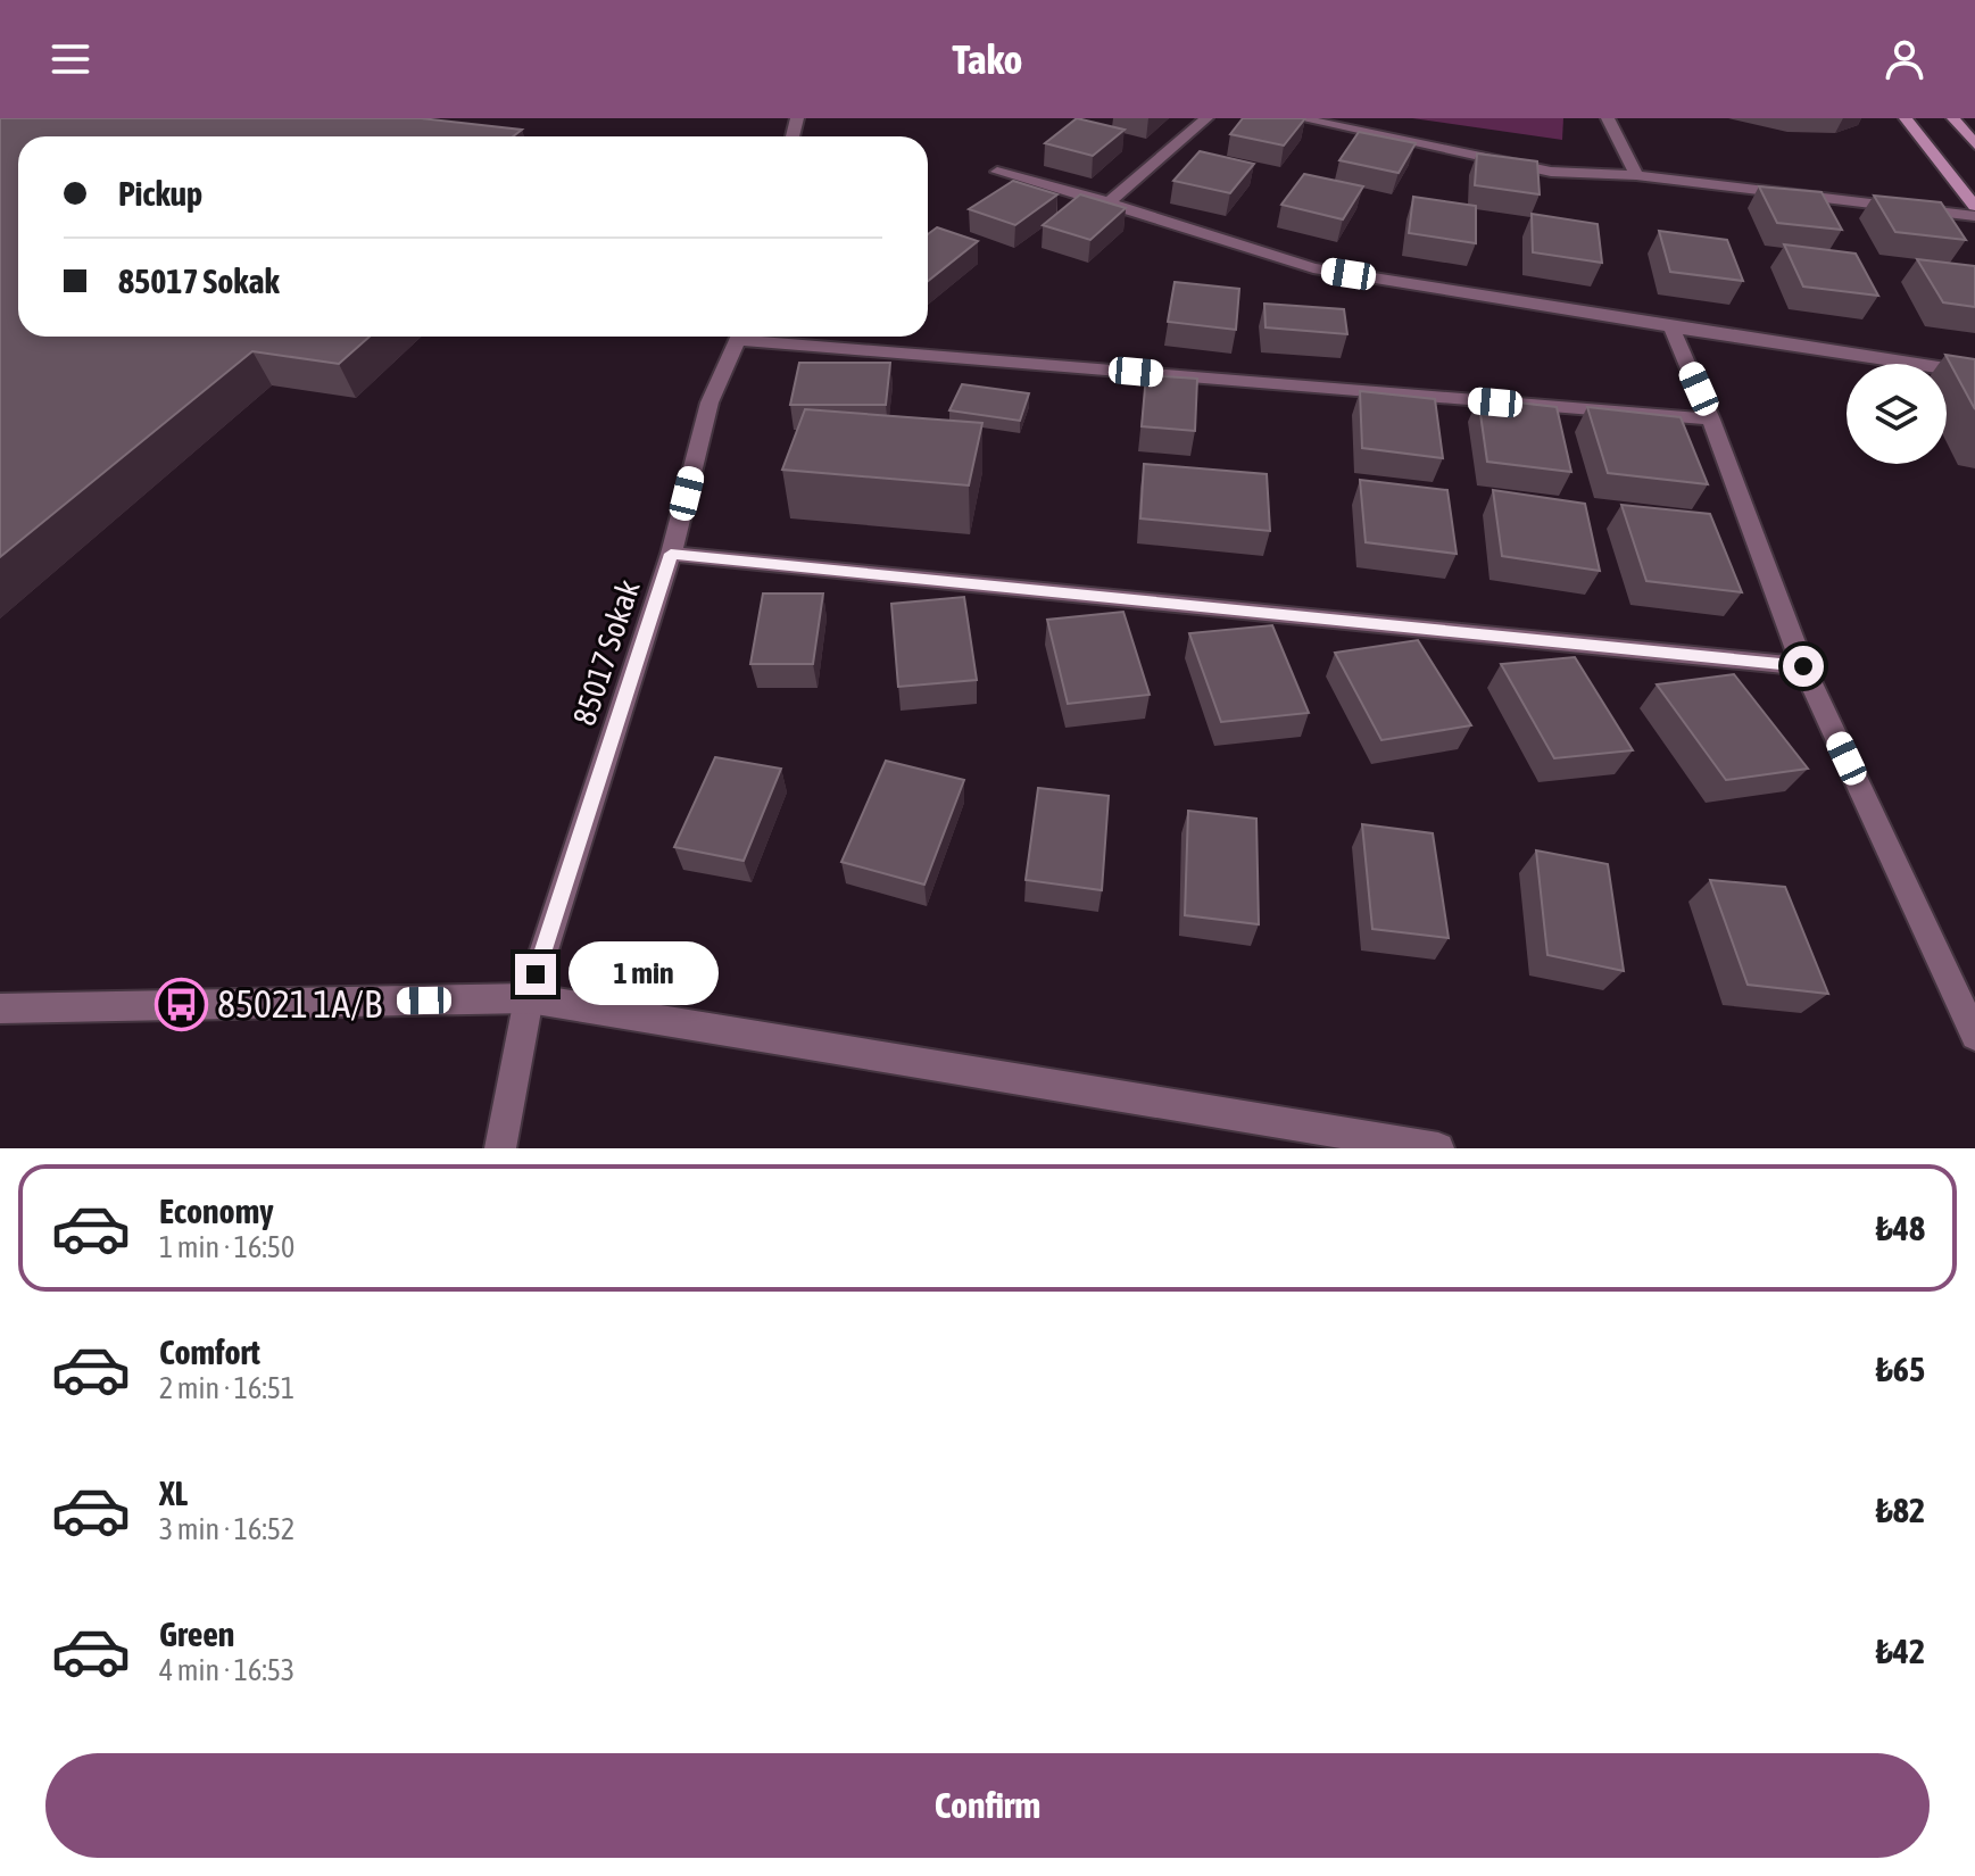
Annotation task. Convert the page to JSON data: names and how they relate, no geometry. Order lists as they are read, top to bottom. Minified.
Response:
{"streets":{"street":["85017 Sokak"]},"places":{"bus stop":["85021 1A/B"]},"page":{"header":"Tako","banner":["Pickup","85017 Sokak"],"bubble":"1 min","list":[{"name":"Economy","note":"1 min · 16:50","value":"₺48"},{"name":"Comfort","note":"2 min · 16:51","value":"₺65"},{"name":"XL","note":"3 min · 16:52","value":"₺82"},{"name":"Green","note":"4 min · 16:53","value":"₺42"}],"buttons":"Confirm"}}
